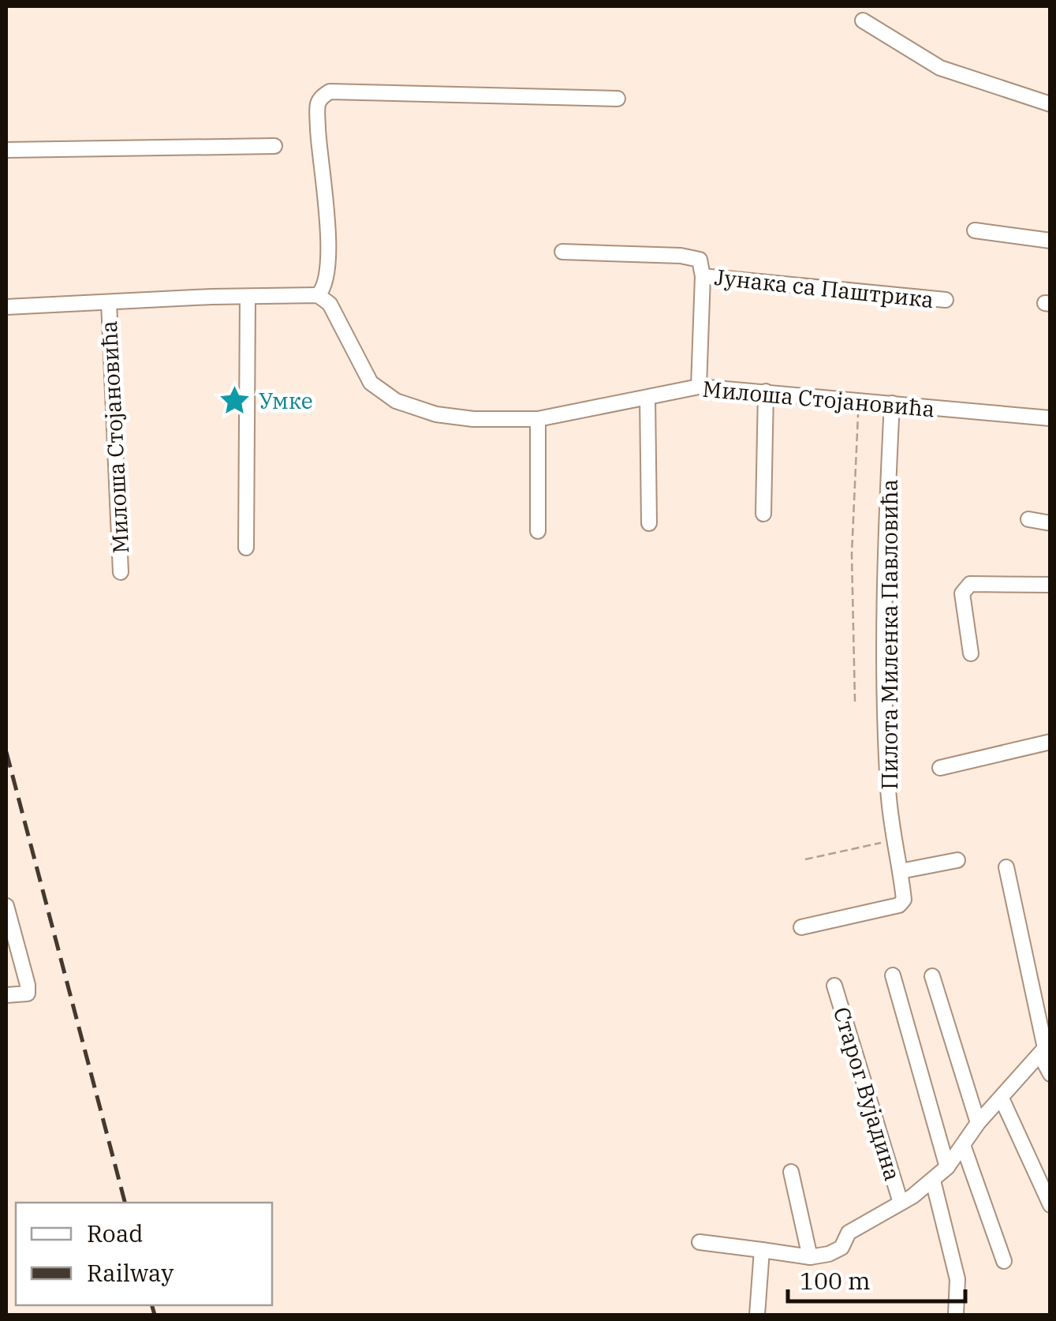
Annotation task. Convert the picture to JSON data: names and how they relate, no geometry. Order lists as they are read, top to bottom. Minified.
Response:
{"streets":{"street":["Јунака са Паштрика","Милоша Стојановића","Пилота Миленка Павловића","Старог Вујадина"]},"crossings":[["Јунака са Паштрика","Милоша Стојановића"],["Милоша Стојановића","Пилота Миленка Павловића"]],"places":{"place":["Умке"]},"legend":["Road","Railway"],"scale_bar":"100 m"}
